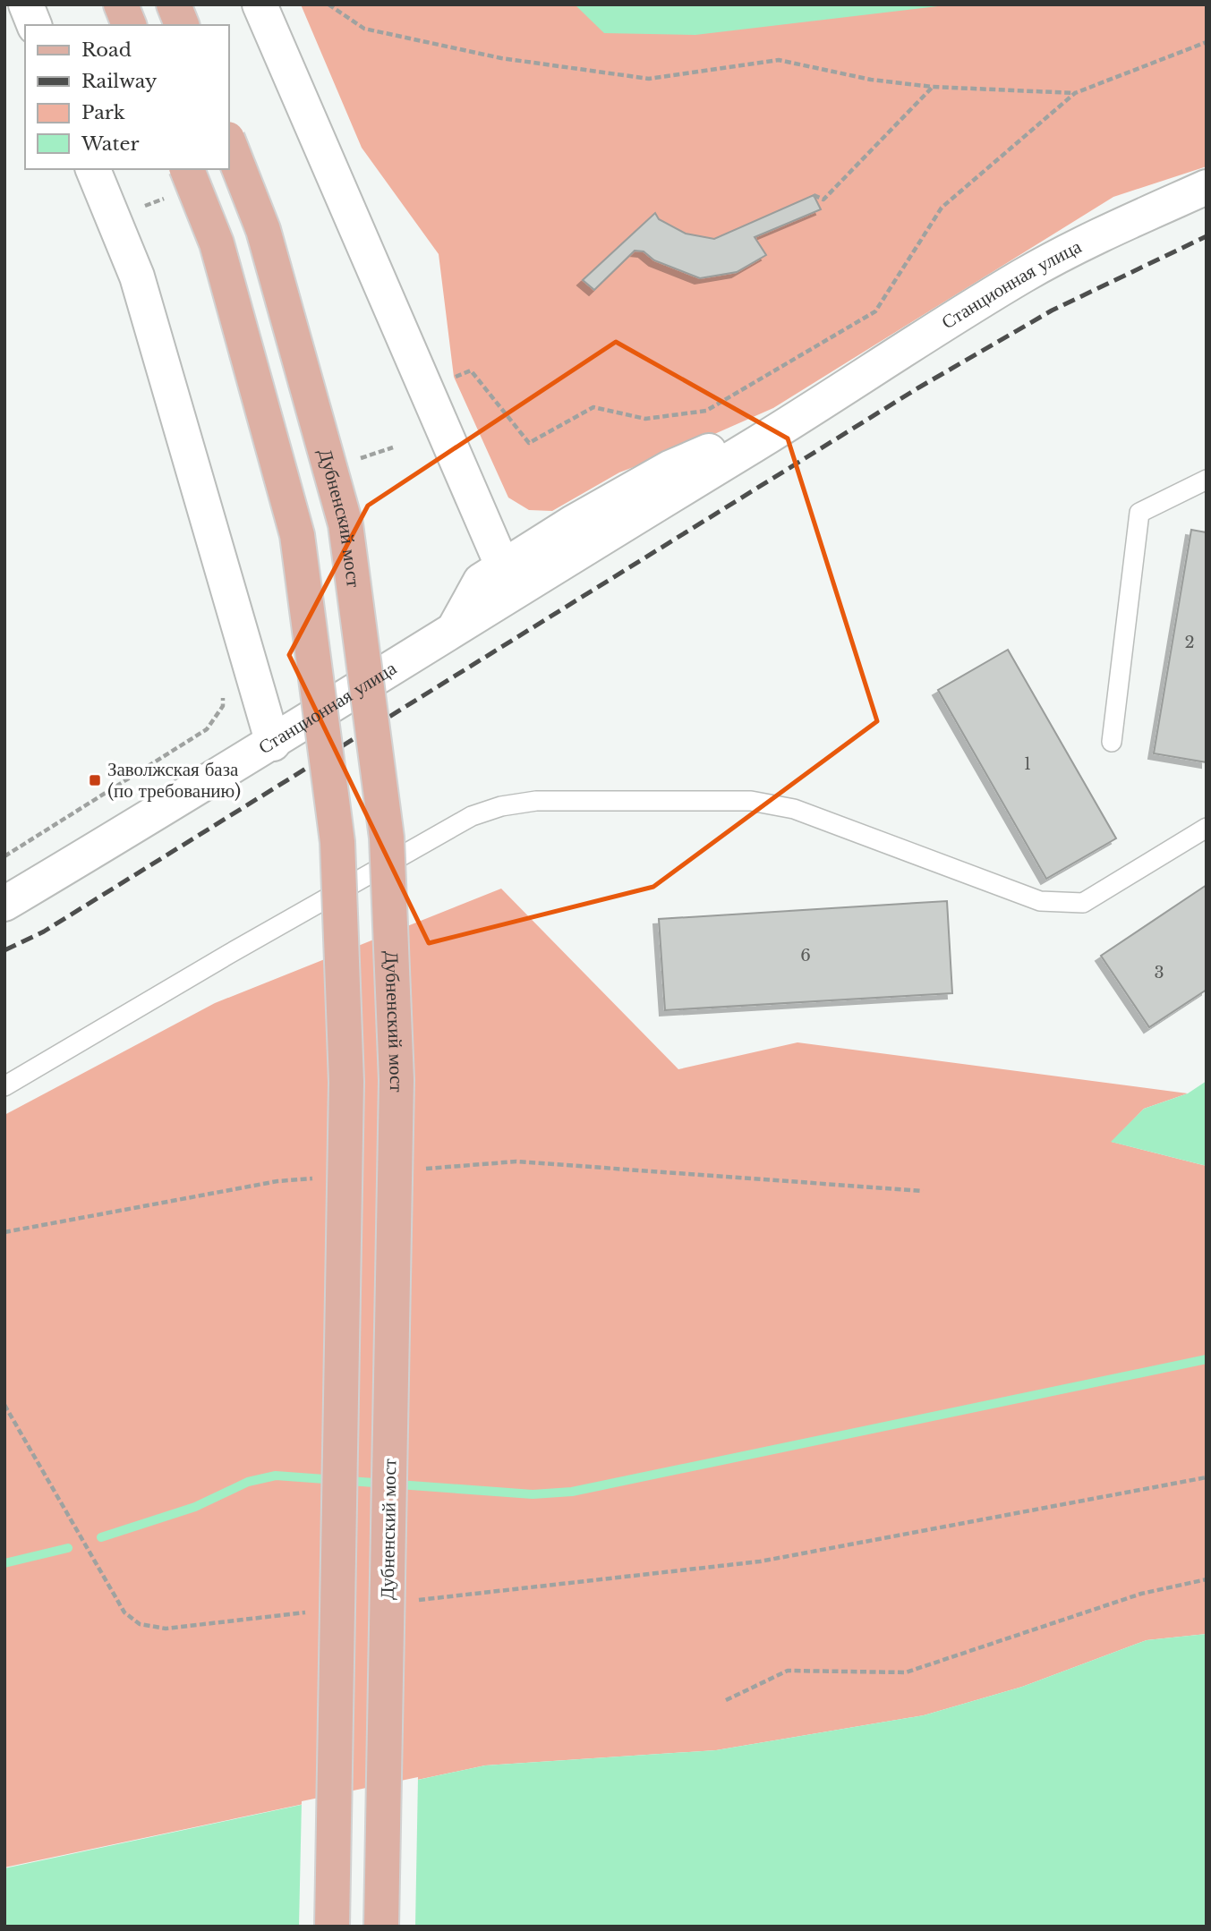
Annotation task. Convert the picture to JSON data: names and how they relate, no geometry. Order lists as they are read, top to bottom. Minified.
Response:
{"streets":{"main road":["Станционная улица","Дубненский мост"]},"places":{"transit":["Заволжская база (по требованию)"]},"house_numbers":["2","1","6","3"],"legend":["Road","Railway","Park","Water"]}
